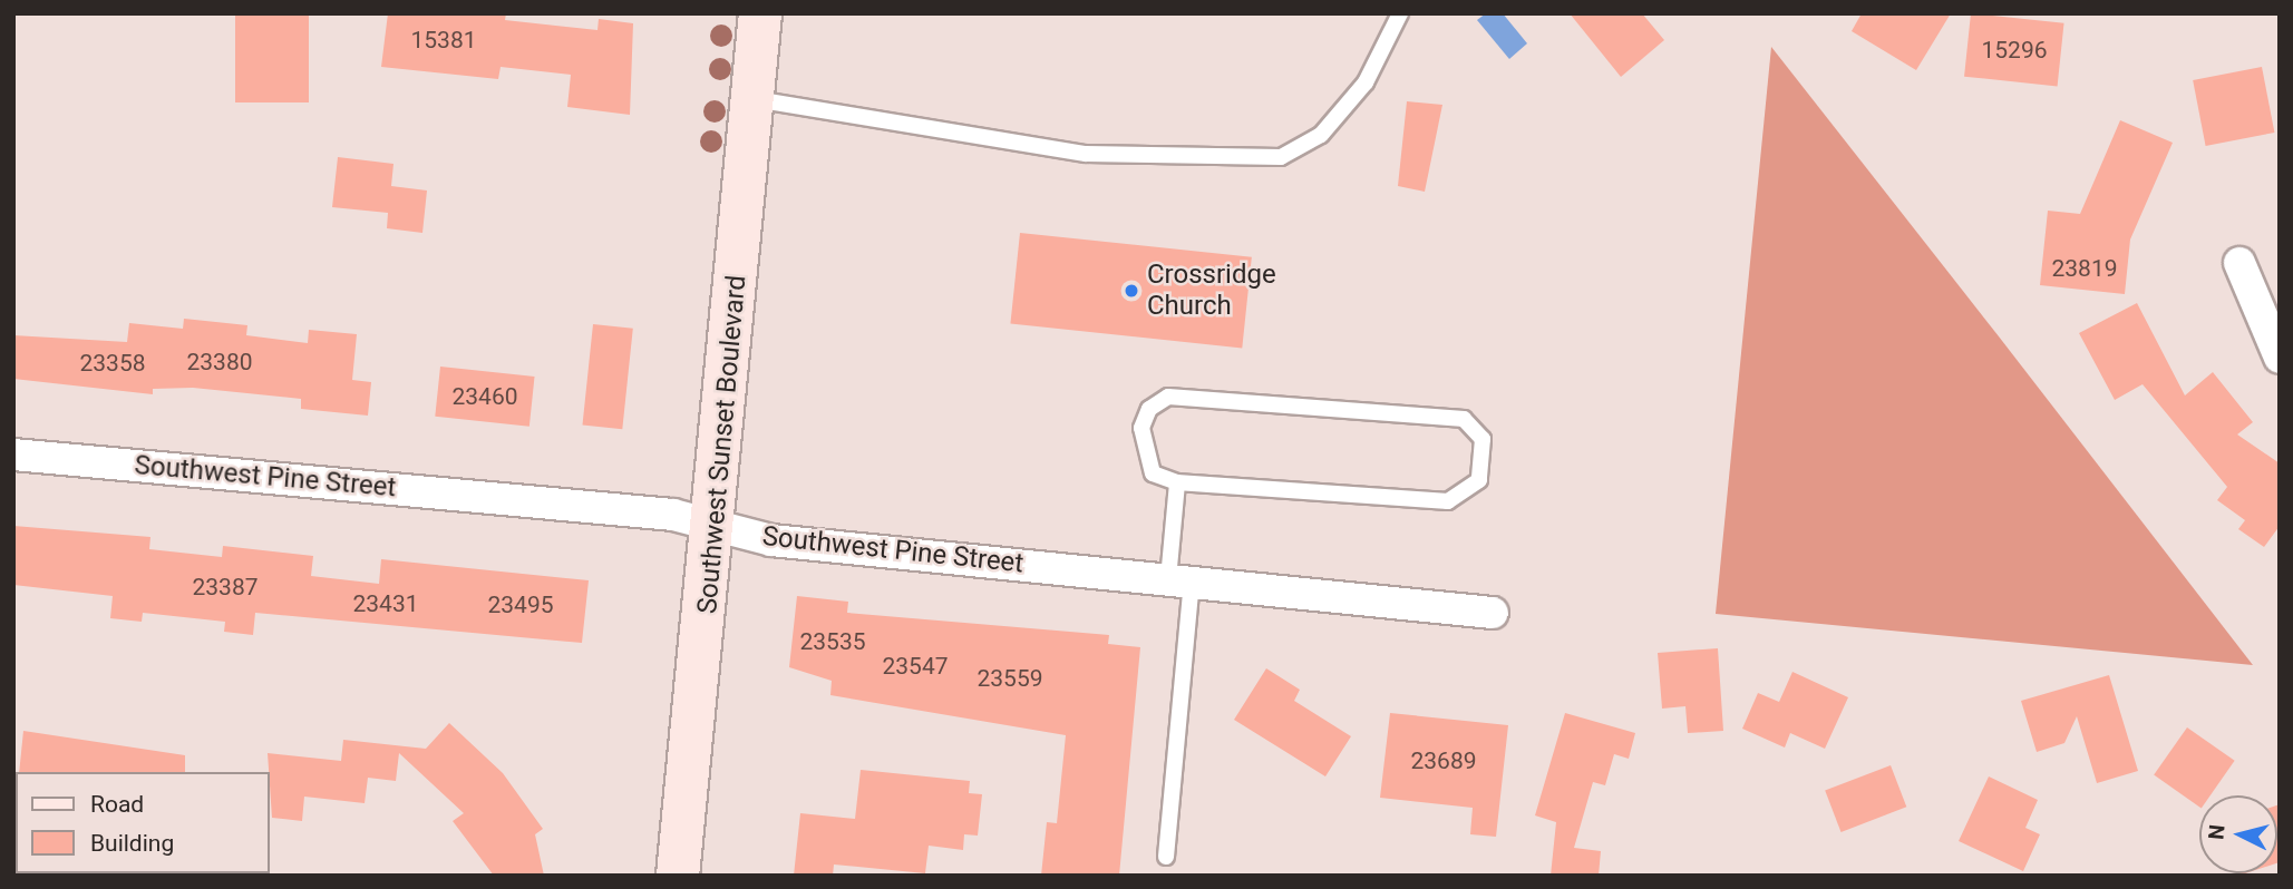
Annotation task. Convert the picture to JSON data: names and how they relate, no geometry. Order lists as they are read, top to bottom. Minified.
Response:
{"streets":{"main road":["Southwest Sunset Boulevard"],"street":["Southwest Pine Street"]},"crossings":[["Southwest Sunset Boulevard","Southwest Pine Street"]],"places":["Crossridge Church"],"house_numbers":["15381","15296","23819","23380","23358","23460","23387","23431","23495","23535","23547","23559","23689"],"legend":["Road","Building"],"north":"left"}
